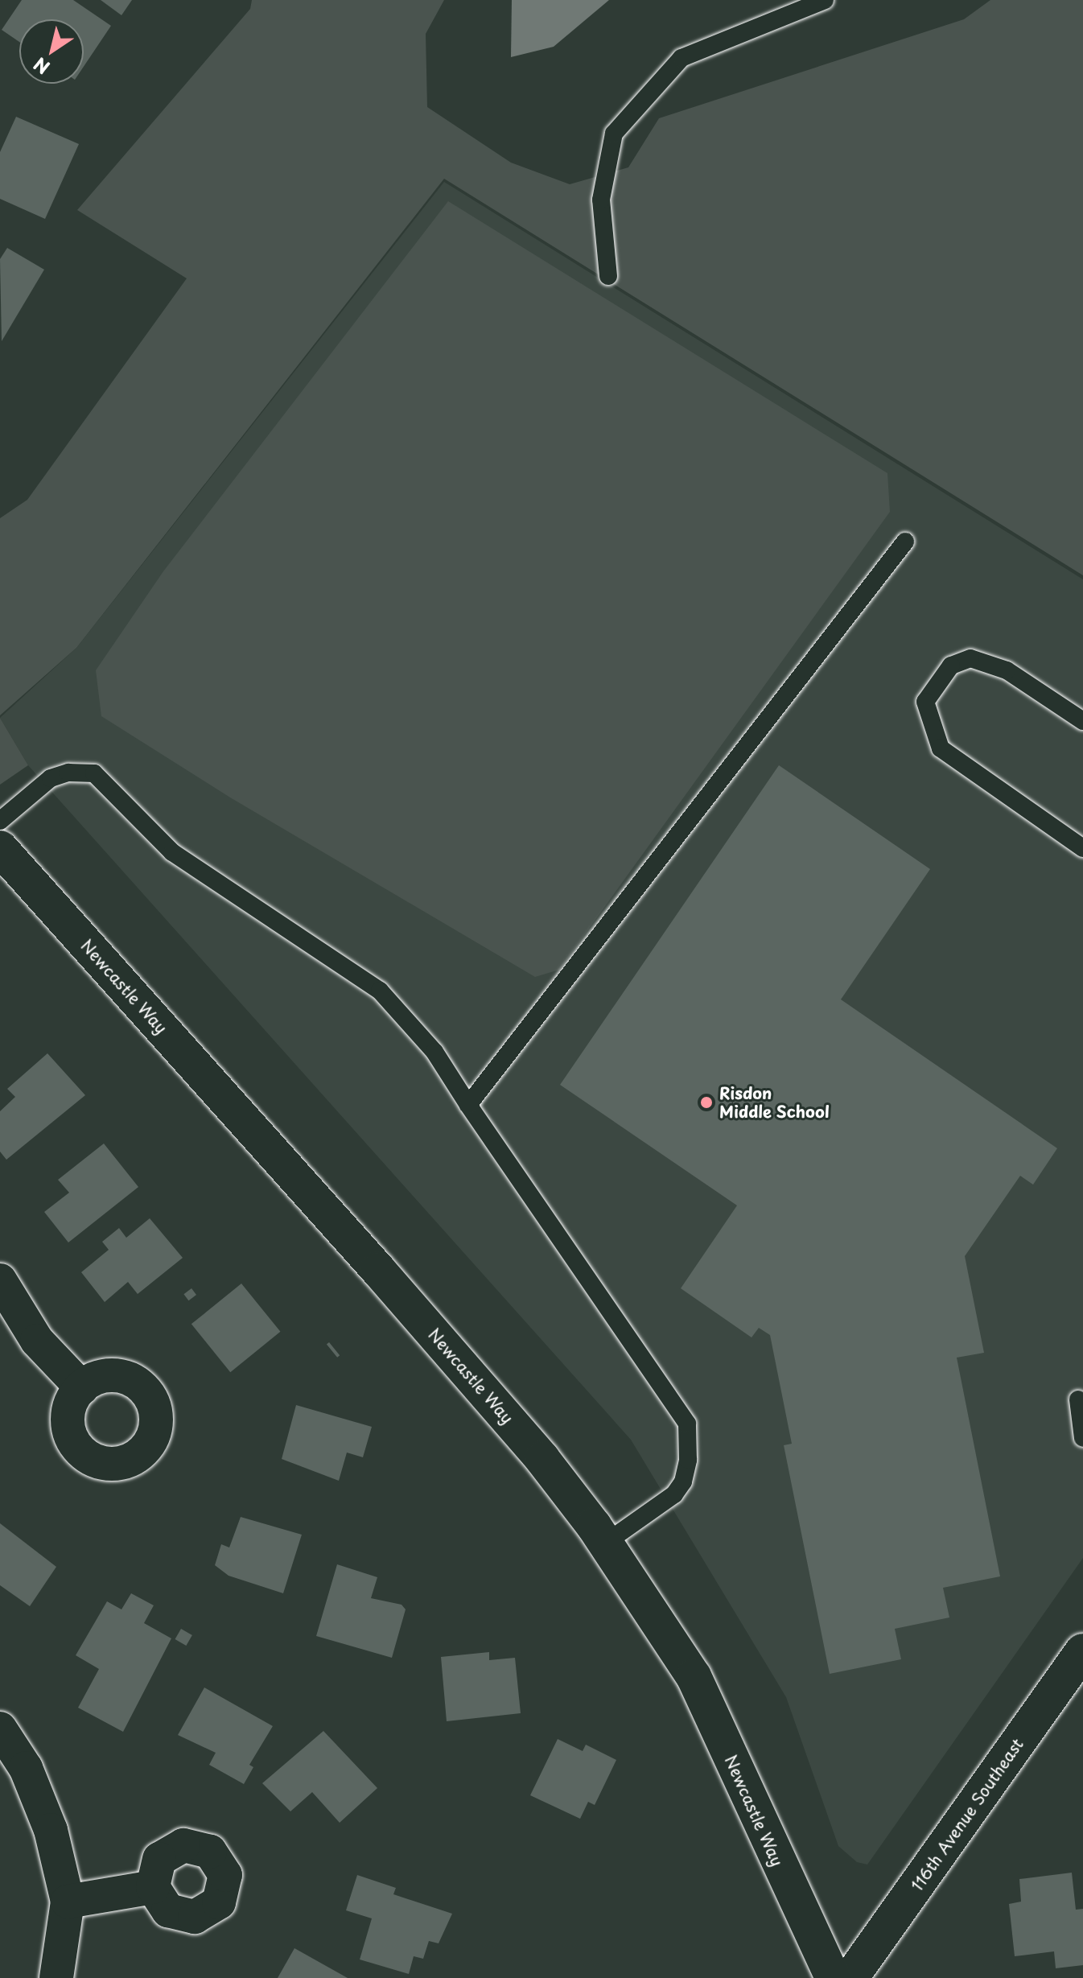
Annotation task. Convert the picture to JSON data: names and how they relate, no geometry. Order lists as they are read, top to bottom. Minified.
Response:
{"streets":{"main road":["Newcastle Way","116th Avenue Southeast"]},"places":["Risdon Middle School"],"north":"bottom left"}
